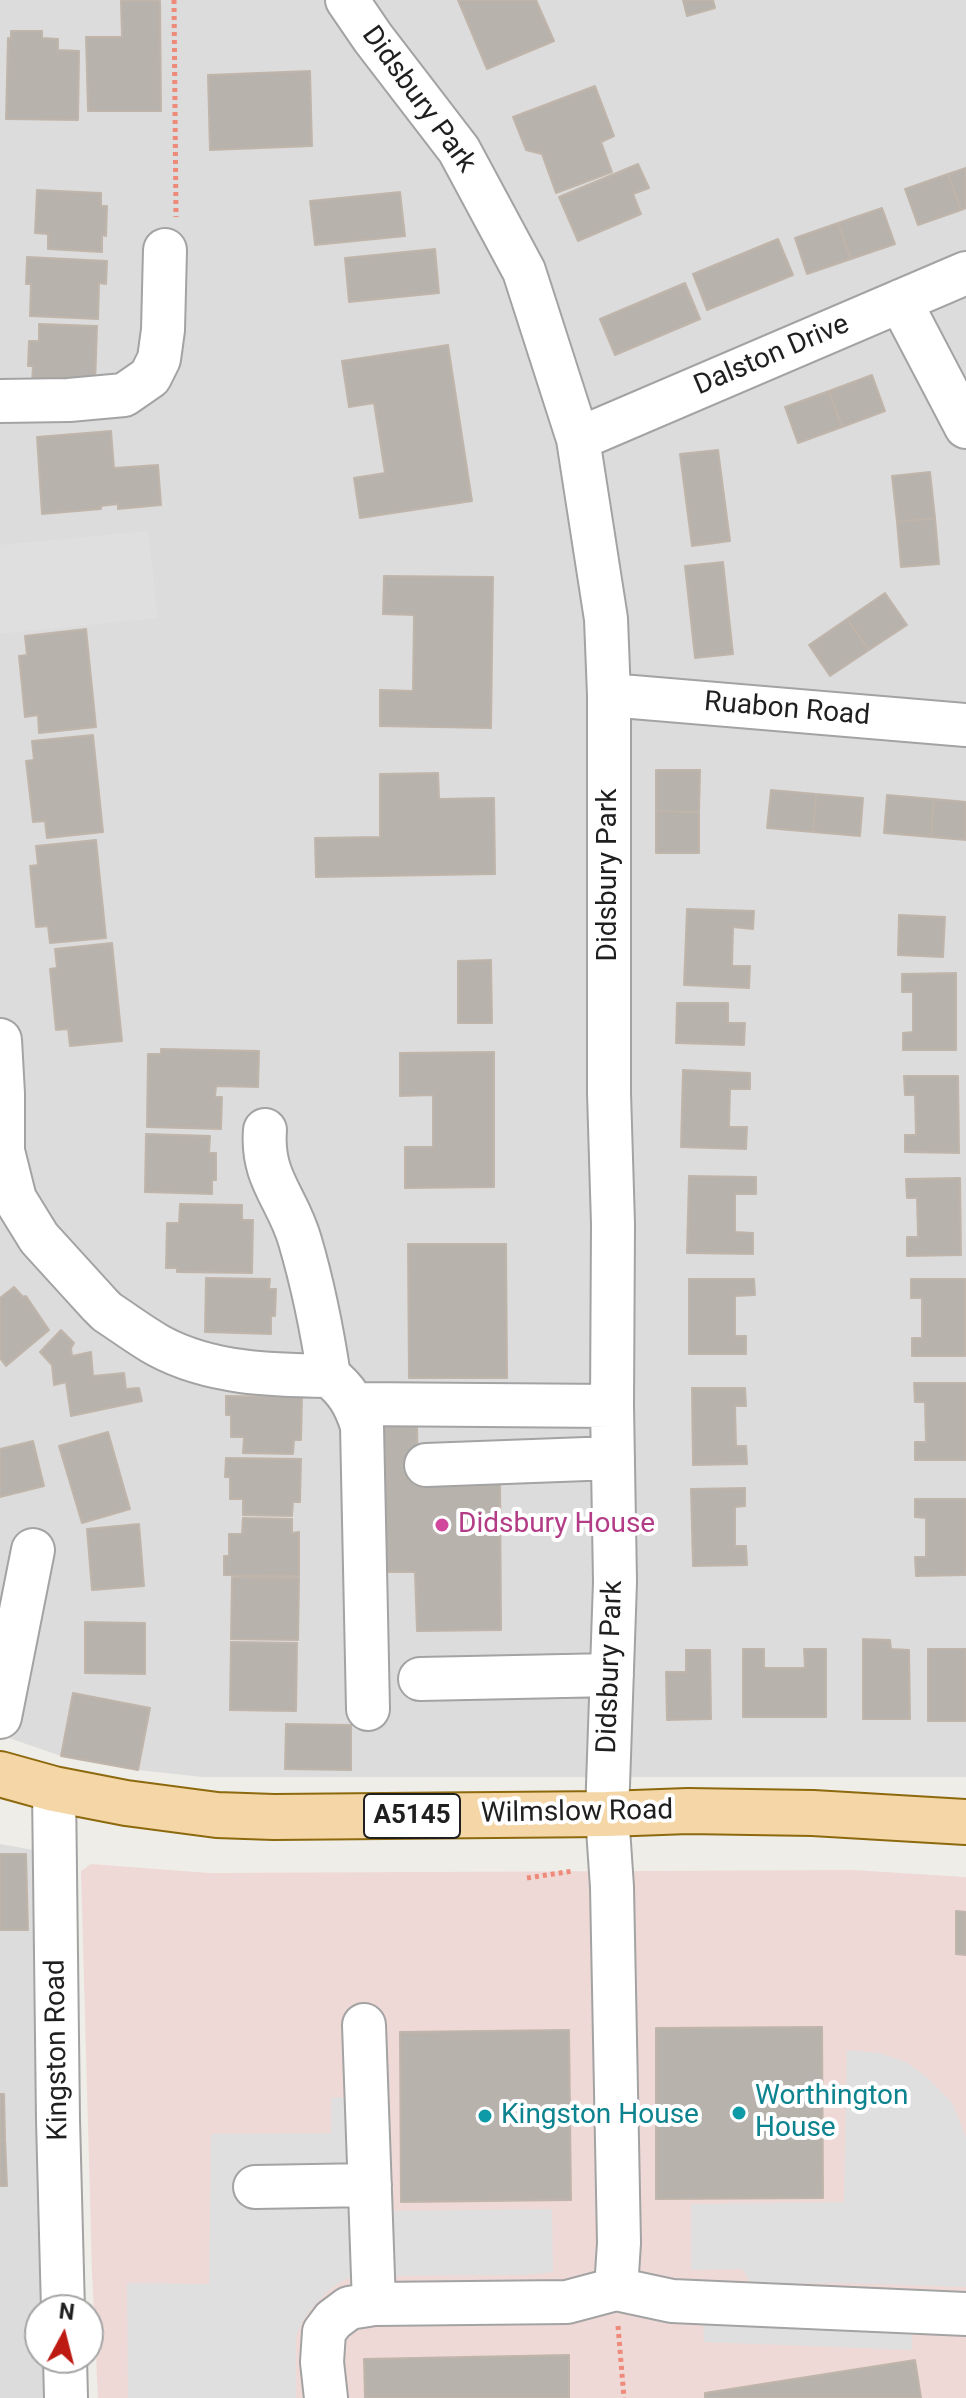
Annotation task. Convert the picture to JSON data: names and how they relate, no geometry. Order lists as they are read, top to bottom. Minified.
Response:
{"streets":{"main road":["Wilmslow Road","A5145"],"street":["Didsbury Park","Dalston Drive","Ruabon Road","Kingston Road"]},"crossings":[["Didsbury Park","Dalston Drive"],["Didsbury Park","Ruabon Road"],["Didsbury Park","Wilmslow Road"],["Wilmslow Road","Kingston Road"]],"places":["Didsbury House","Worthington House","Kingston House"],"north":"top"}
